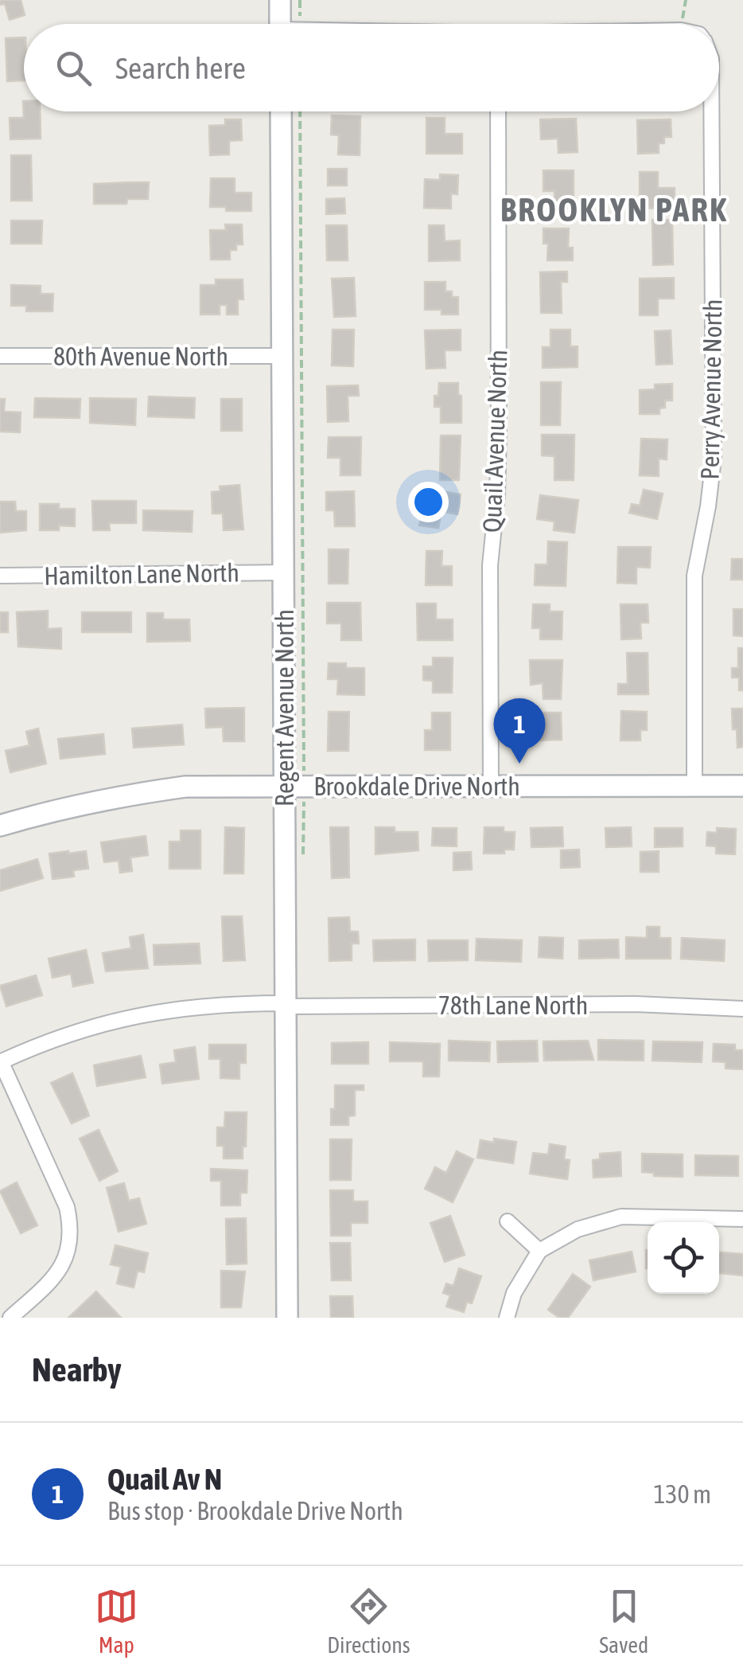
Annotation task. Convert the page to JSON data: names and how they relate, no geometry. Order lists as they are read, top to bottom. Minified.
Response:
{"streets":{"street":["80th Avenue North","Perry Avenue North","Quail Avenue North","Hamilton Lane North","Regent Avenue North","Brookdale Drive North","78th Lane North"]},"crossings":[["80th Avenue North","Regent Avenue North"],["Perry Avenue North","Brookdale Drive North"],["Quail Avenue North","Brookdale Drive North"],["Hamilton Lane North","Regent Avenue North"],["Regent Avenue North","Brookdale Drive North"],["Regent Avenue North","78th Lane North"]],"districts":["BROOKLYN PARK"],"page":{"search":"Search here","pins":"1","heading":"Nearby","list":[{"mark":"1","name":"Quail Av N","note":"Bus stop · Brookdale Drive North","value":"130 m"}],"nav":["Map","Directions","Saved"]}}
